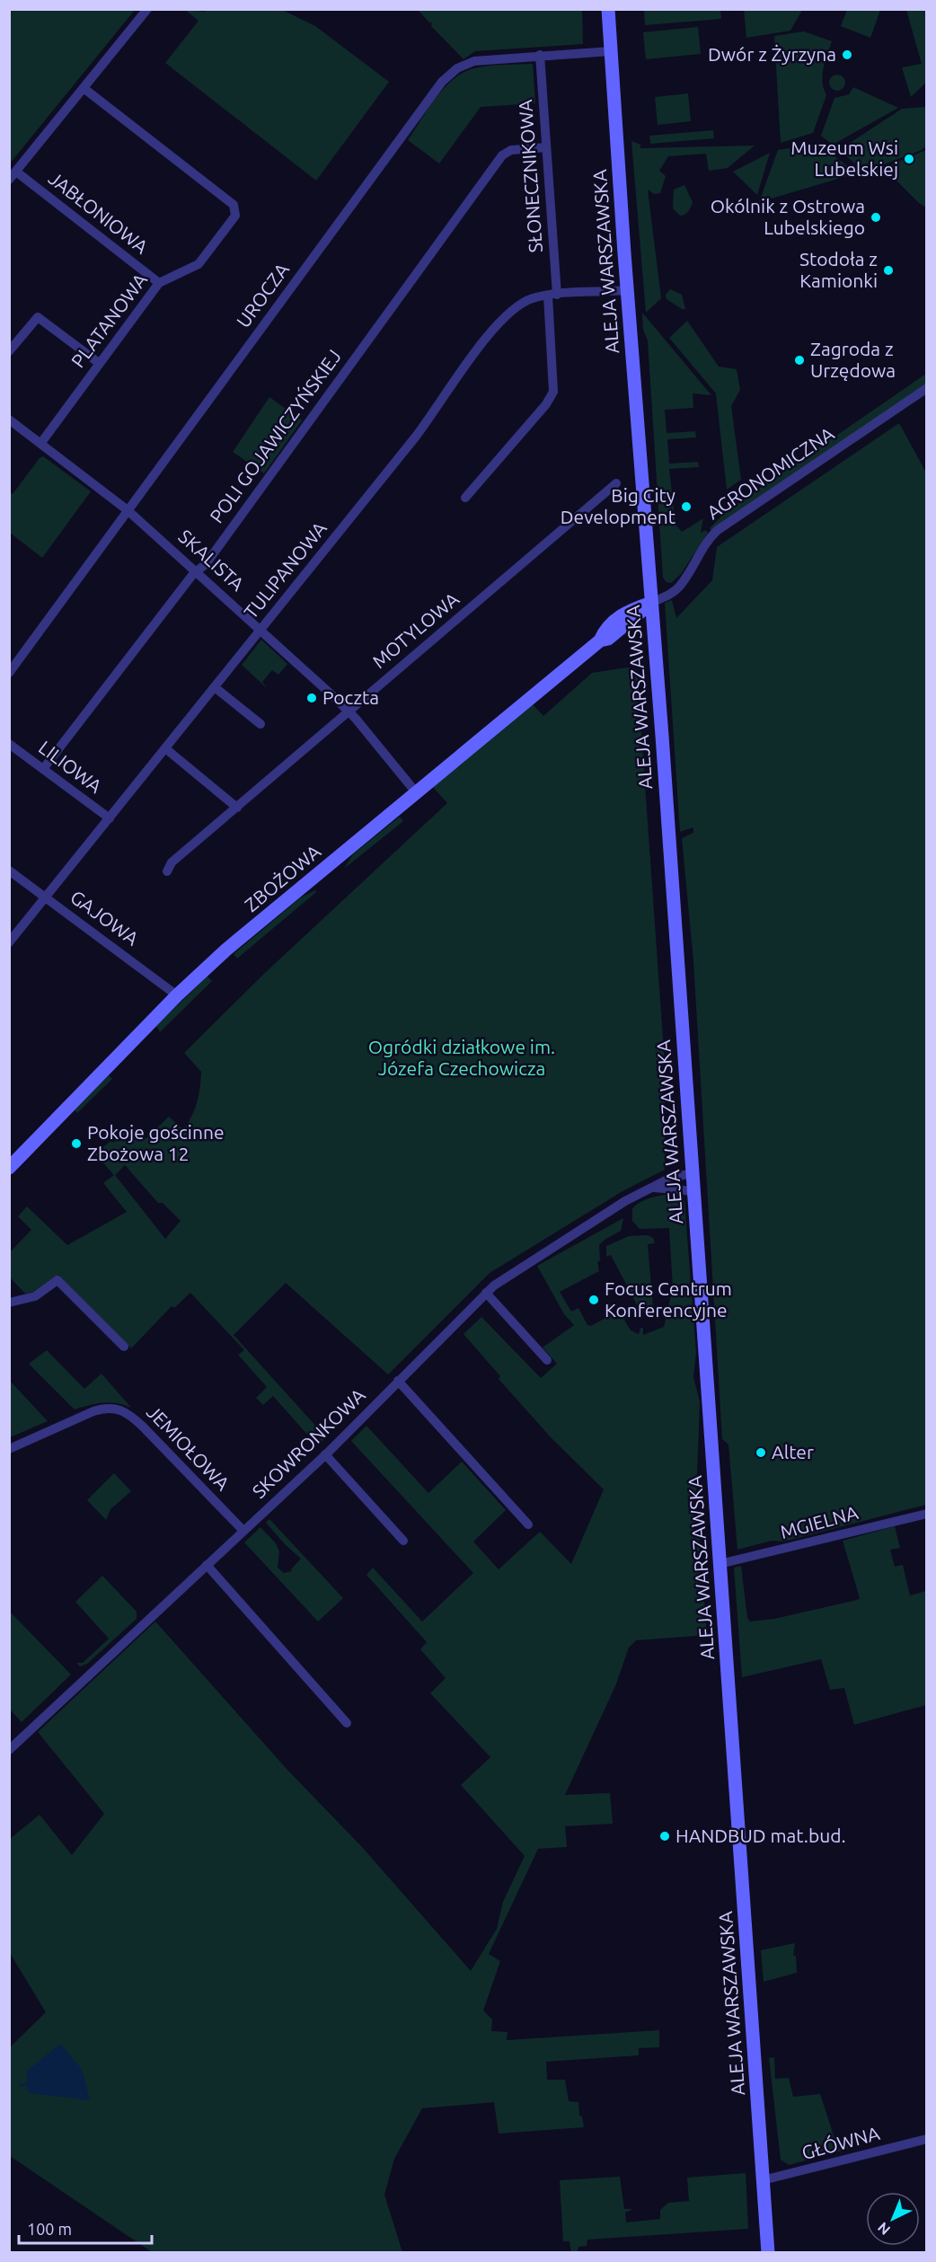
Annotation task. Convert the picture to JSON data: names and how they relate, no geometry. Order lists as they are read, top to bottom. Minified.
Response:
{"streets":{"street":["SŁONECZNIKOWA","JABŁONIOWA","ALEJA WARSZAWSKA","UROCZA","PLATANOWA","POLI GOJAWICZYŃSKIEJ","AGRONOMICZNA","SKALISTA","TULIPANOWA","MOTYLOWA","LILIOWA","ZBOŻOWA","GAJOWA","SKOWRONKOWA","JEMIOŁOWA","MGIELNA","GŁÓWNA"]},"crossings":[["SŁONECZNIKOWA","UROCZA"],["SŁONECZNIKOWA","POLI GOJAWICZYŃSKIEJ"],["SŁONECZNIKOWA","TULIPANOWA"],["JABŁONIOWA","PLATANOWA"],["ALEJA WARSZAWSKA","UROCZA"],["ALEJA WARSZAWSKA","AGRONOMICZNA"],["ALEJA WARSZAWSKA","TULIPANOWA"],["ALEJA WARSZAWSKA","ZBOŻOWA"],["ALEJA WARSZAWSKA","SKOWRONKOWA"],["ALEJA WARSZAWSKA","MGIELNA"],["ALEJA WARSZAWSKA","GŁÓWNA"],["UROCZA","SKALISTA"],["PLATANOWA","SKALISTA"],["POLI GOJAWICZYŃSKIEJ","SKALISTA"],["POLI GOJAWICZYŃSKIEJ","LILIOWA"],["AGRONOMICZNA","ZBOŻOWA"],["SKALISTA","TULIPANOWA"],["SKALISTA","MOTYLOWA"],["SKALISTA","ZBOŻOWA"],["TULIPANOWA","LILIOWA"],["TULIPANOWA","GAJOWA"],["ZBOŻOWA","GAJOWA"],["SKOWRONKOWA","JEMIOŁOWA"]],"parks":["Ogródki działkowe im. Józefa Czechowicza"],"places":["Dwór z Żyrzyna","Muzeum Wsi Lubelskiej","Okólnik z Ostrowa Lubelskiego","Stodoła z Kamionki","Zagroda z Urzędowa","Big City Development","Poczta","Pokoje gościnne Zbożowa 12","Focus Centrum Konferencyjne","Alter","HANDBUD mat.bud."],"scale_bar":"100 m","north":"bottom left"}
